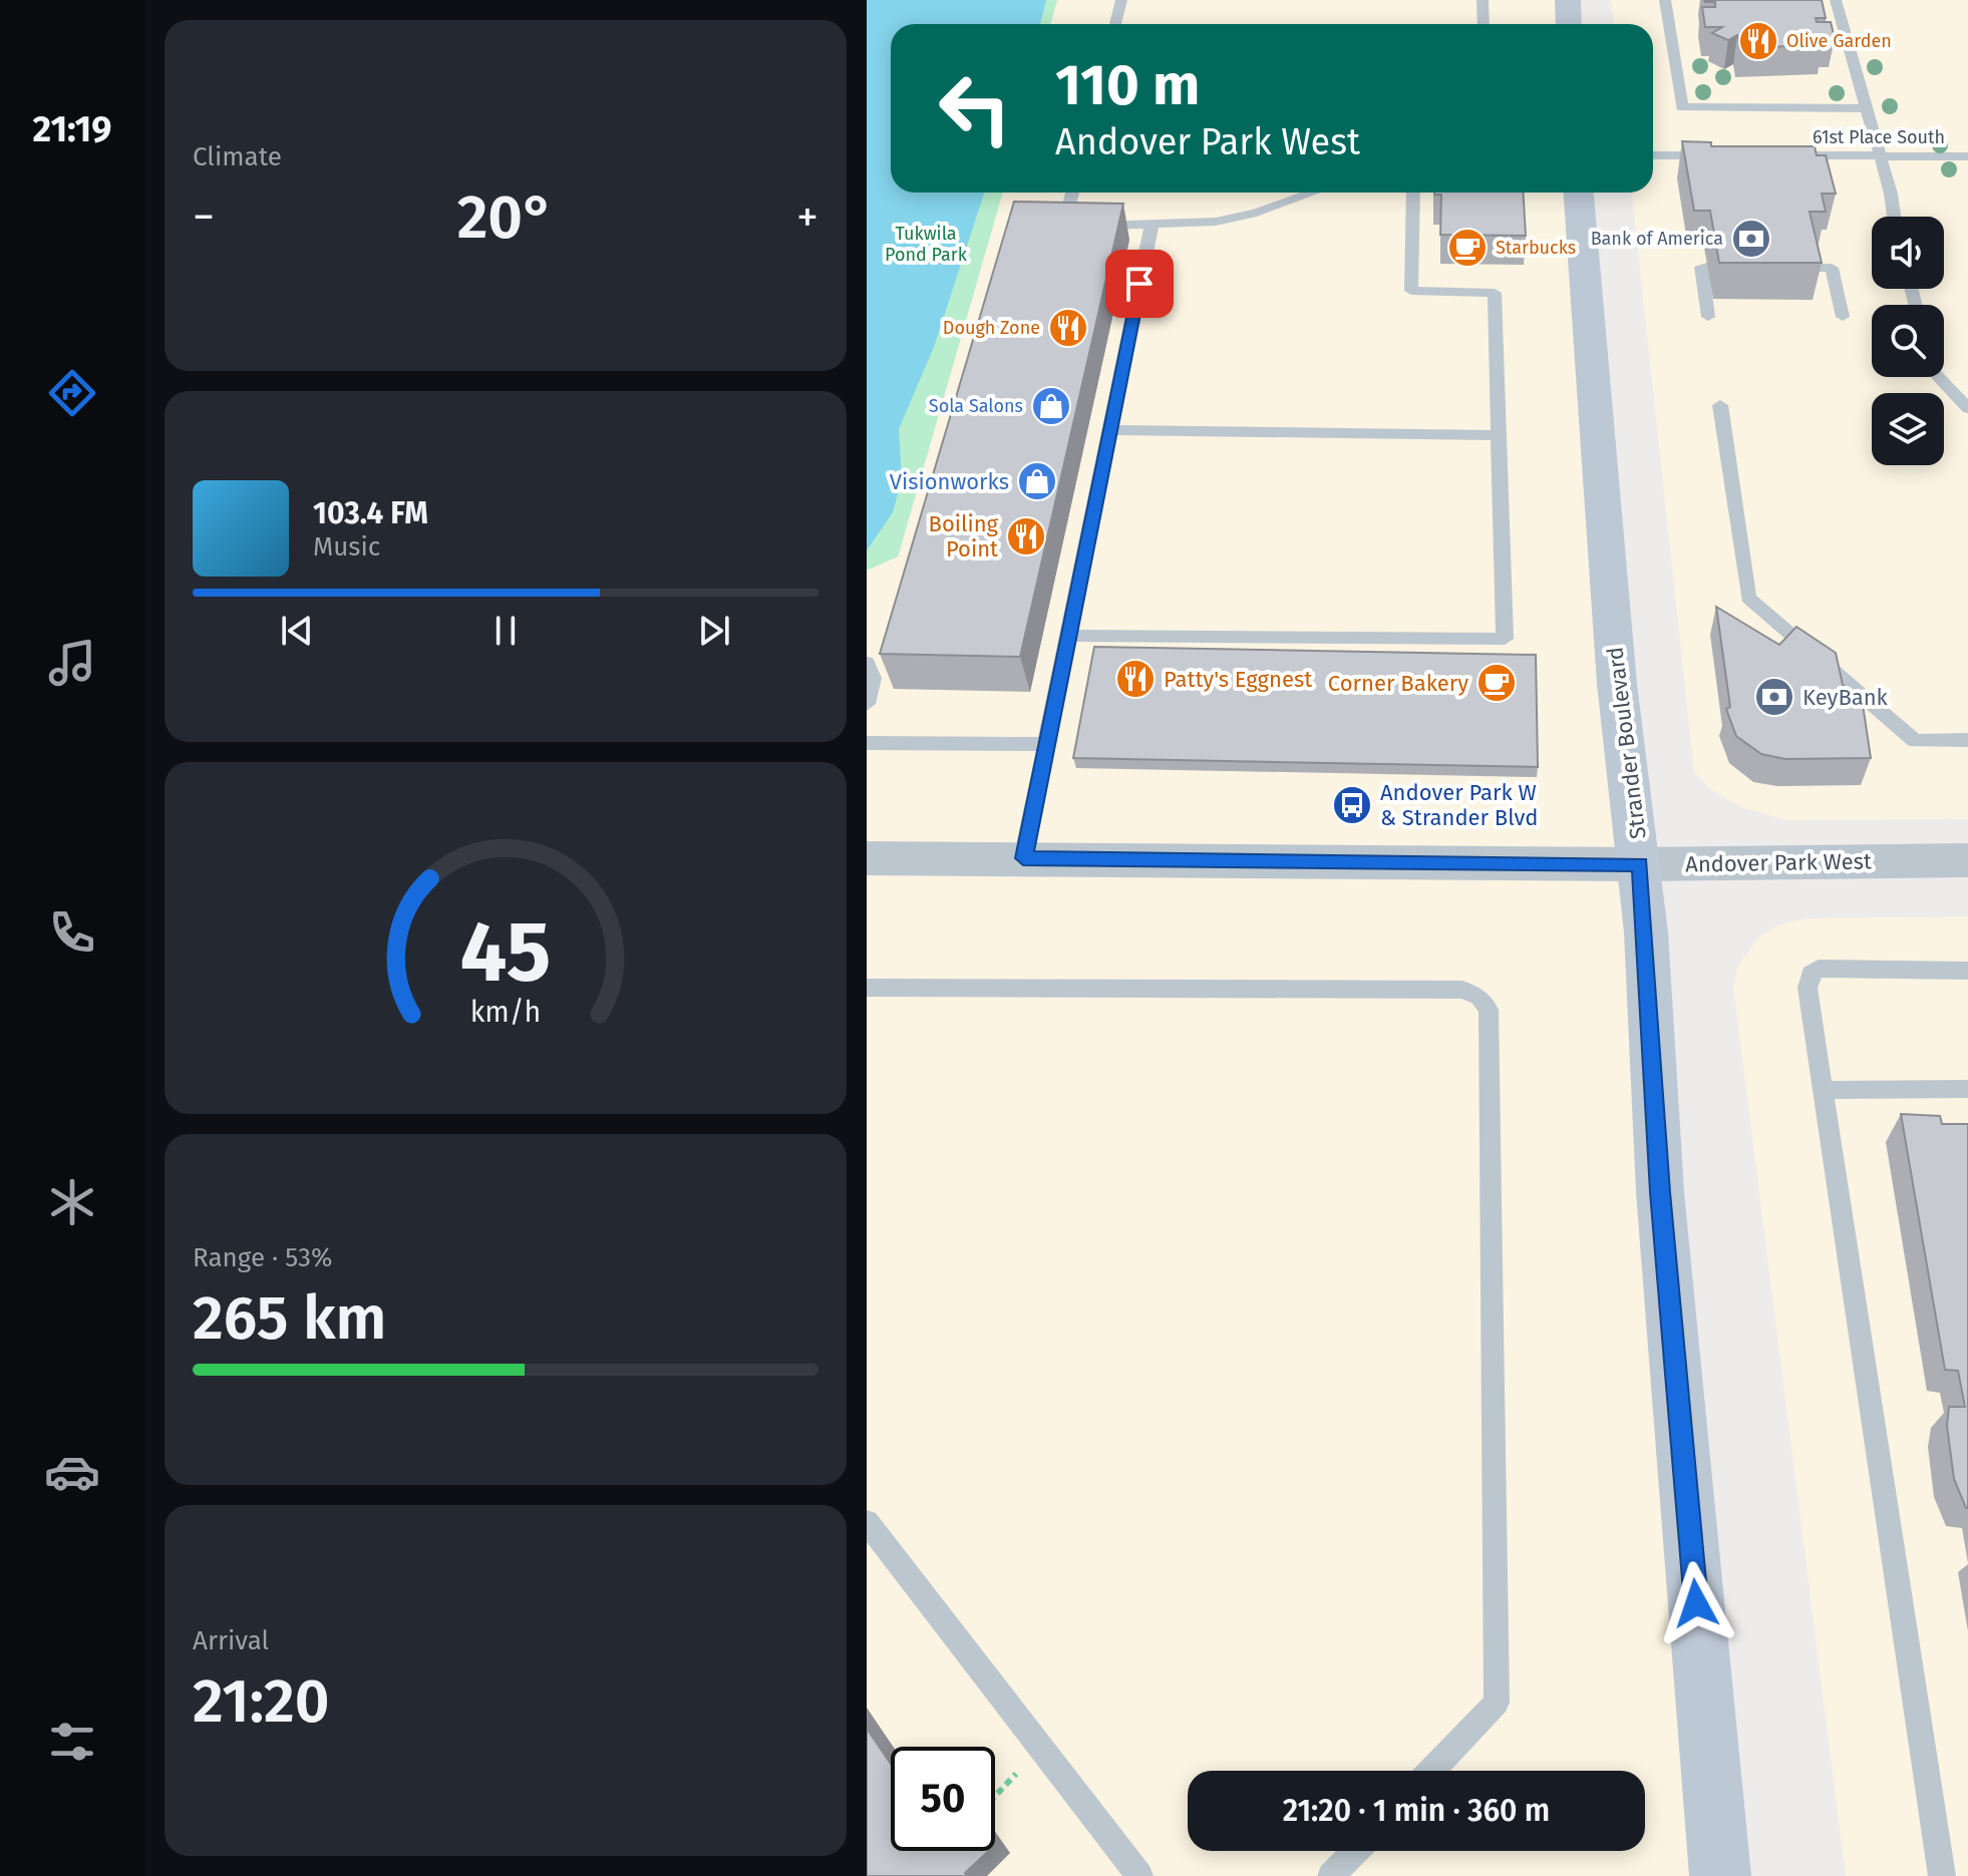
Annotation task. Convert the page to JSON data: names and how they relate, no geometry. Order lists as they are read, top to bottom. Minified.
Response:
{"streets":{"main road":["Strander Boulevard"],"street":["Andover Park West"],"lane":["61st Place South"]},"crossings":[["Strander Boulevard","Andover Park West"]],"parks":["Tukwila Pond Park"],"places":{"restaurant":["Olive Garden","Dough Zone","Boiling Point","Patty's Eggnest"],"bank":["Bank of America","KeyBank"],"cafe":["Starbucks","Corner Bakery"],"shop":["Sola Salons","Visionworks"],"bus stop":["Andover Park W & Strander Blvd"]},"page":{"tabs":"21:19","tile":["Climate",["Range · 53%","265 km"],["Arrival","21:20"]],"turn":["110 m","Andover Park West"],"heat":["−","20°","+"],"song":["103.4 FM","Music"],"limit":"50","trip":"21:20 · 1 min · 360 m","gauge":["45","km/h"]}}
